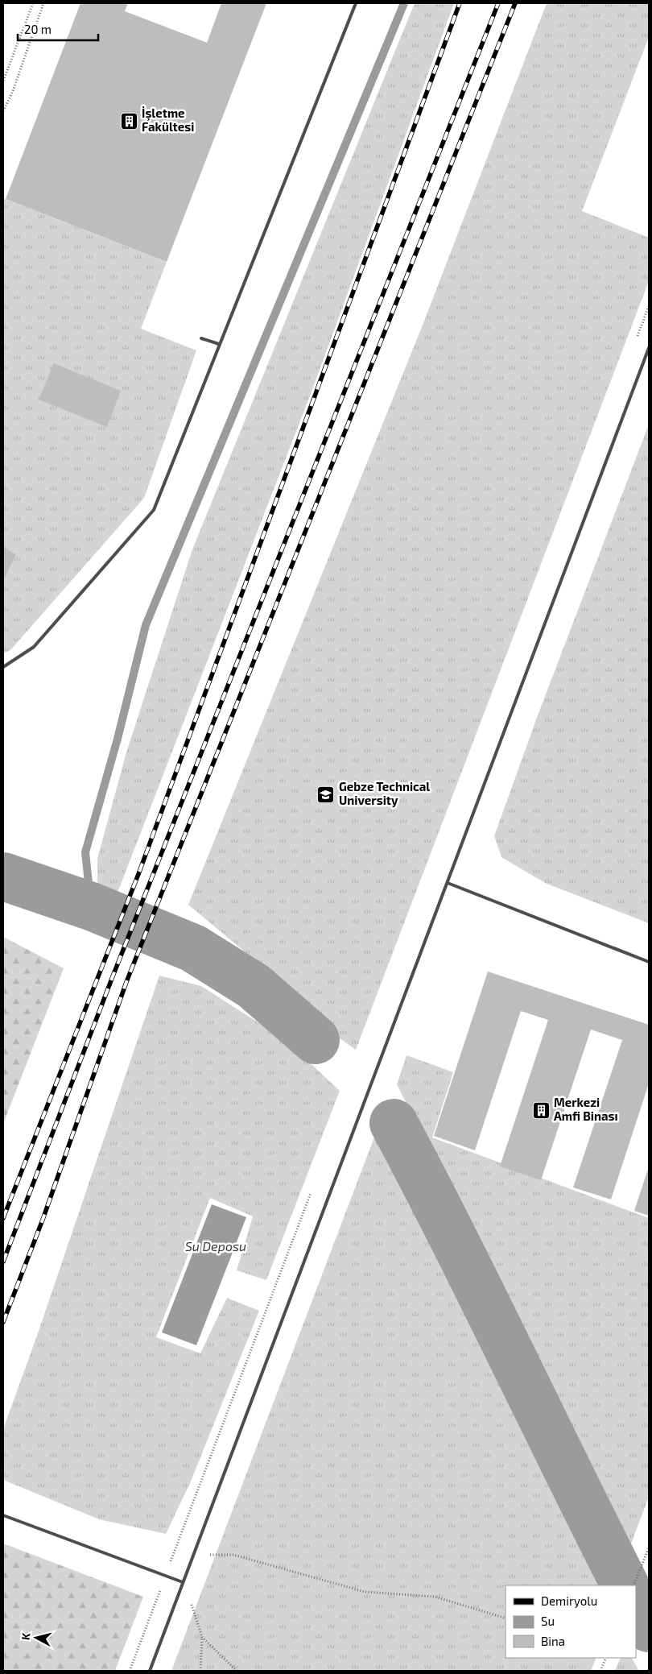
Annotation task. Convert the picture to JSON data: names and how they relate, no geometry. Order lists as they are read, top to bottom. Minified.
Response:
{"water":["Su Deposu"],"places":{"building":["İşletme Fakültesi","Merkezi Amfi Binası"],"school or university":["Gebze Technical University"]},"legend":["Demiryolu","Su","Bina"],"scale_bar":"20 m","north":"left"}
